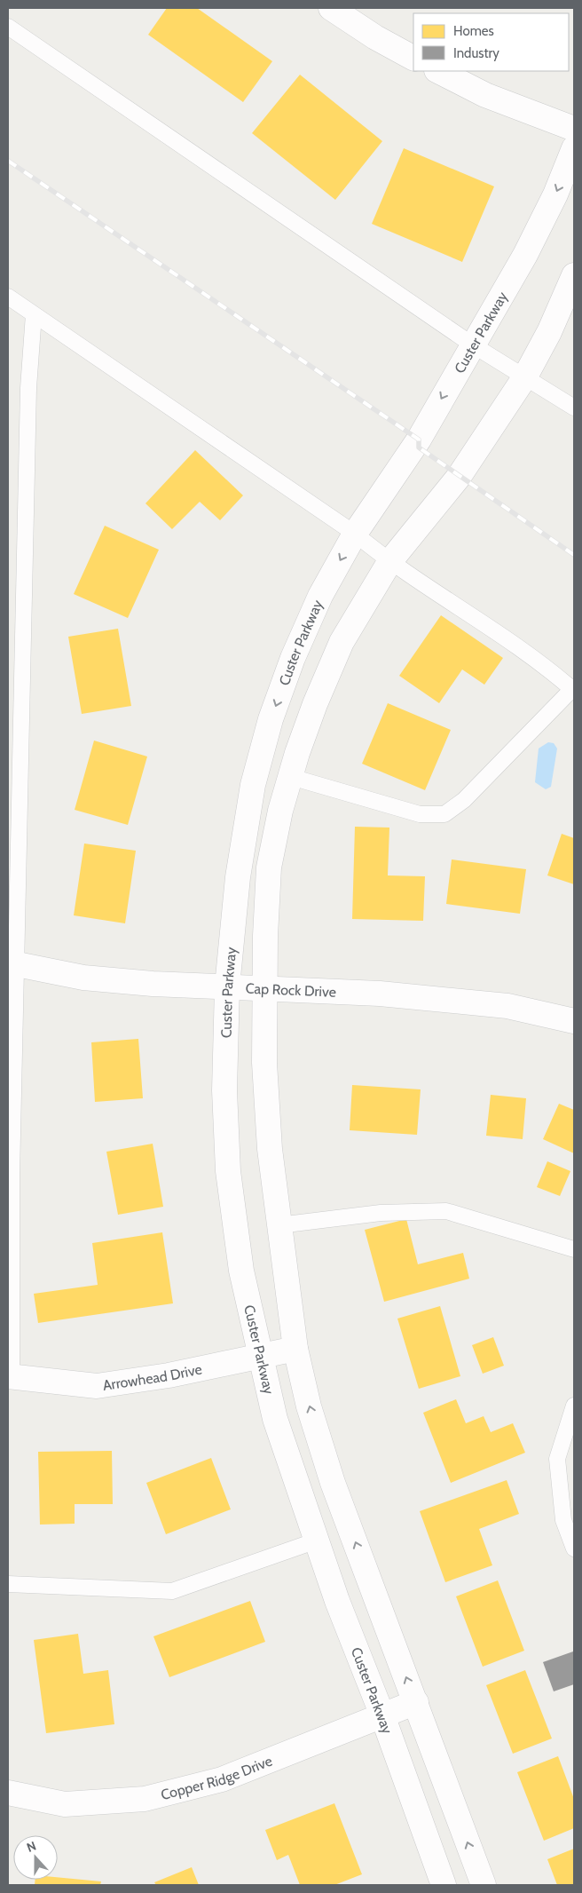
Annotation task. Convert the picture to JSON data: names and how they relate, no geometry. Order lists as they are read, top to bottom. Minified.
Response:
{"streets":{"street":["Custer Parkway","Cap Rock Drive","Arrowhead Drive","Copper Ridge Drive"]},"crossings":[["Custer Parkway","Cap Rock Drive"],["Custer Parkway","Arrowhead Drive"],["Custer Parkway","Copper Ridge Drive"]],"legend":["Homes","Industry"],"north":"top"}
